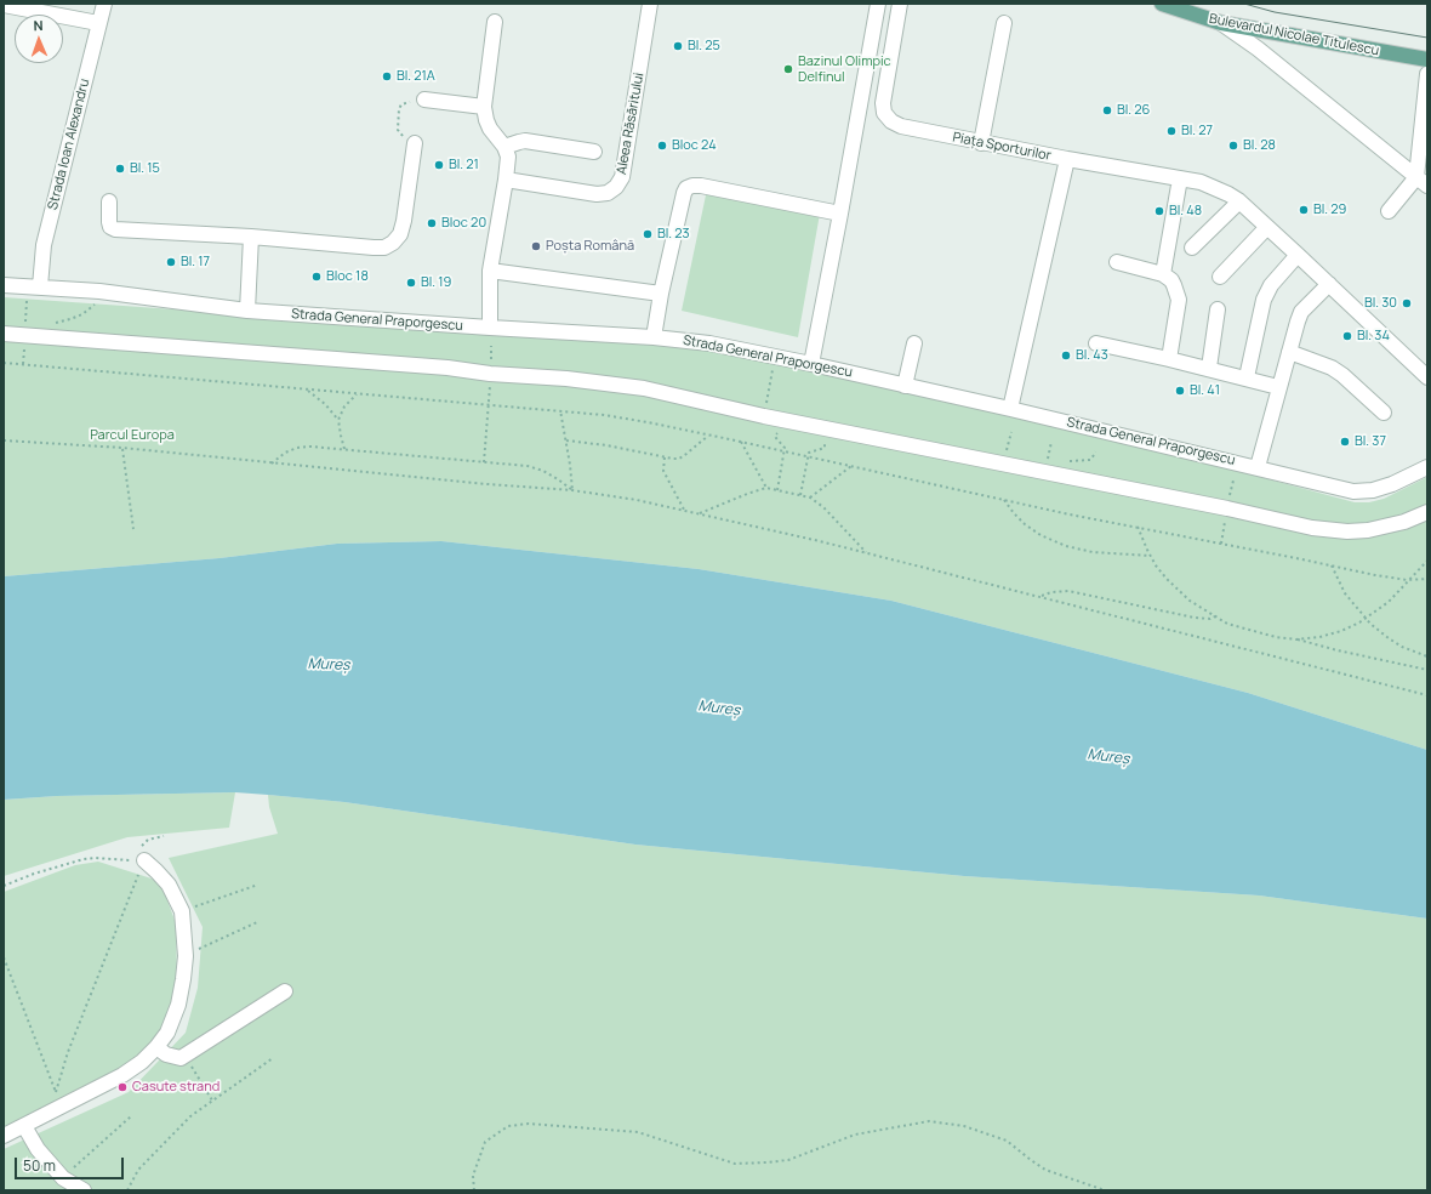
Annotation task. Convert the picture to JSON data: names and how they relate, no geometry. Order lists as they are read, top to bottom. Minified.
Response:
{"streets":{"main road":["Bulevardul Nicolae Titulescu"],"street":["Aleea Răsăritului","Strada Ioan Alexandru","Piața Sporturilor","Strada General Praporgescu"]},"crossings":[["Strada Ioan Alexandru","Strada General Praporgescu"],["Piața Sporturilor","Strada General Praporgescu"]],"water":["Mureș"],"parks":["Parcul Europa"],"places":["Bl. 25","Bazinul Olimpic Delfinul","Bl. 21A","Bl. 26","Bl. 27","Bloc 24","Bl. 28","Bl. 21","Bl. 15","Bl. 29","Bl. 48","Bloc 20","Bl. 23","Poșta Română","Bl. 17","Bloc 18","Bl. 19","Bl. 30","Bl. 34","Bl. 43","Bl. 41","Bl. 37","Casute strand"],"scale_bar":"50 m","north":"top"}
